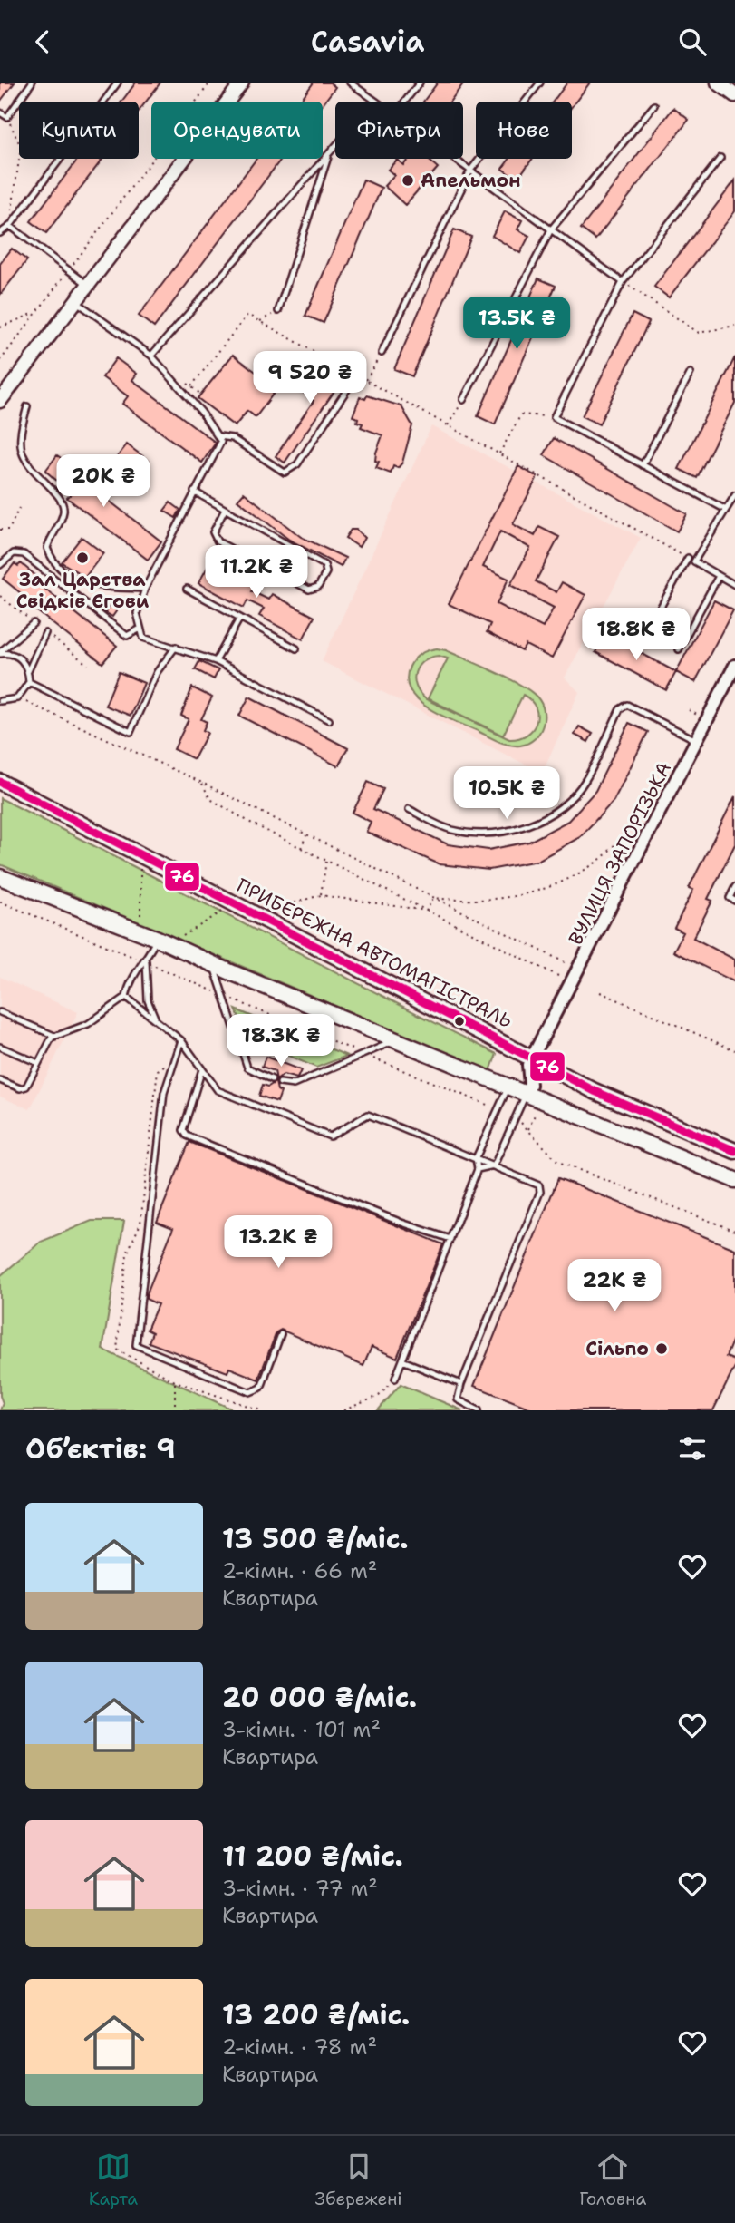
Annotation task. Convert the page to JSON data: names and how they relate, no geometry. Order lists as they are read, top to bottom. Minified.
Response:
{"streets":{"main road":["ПРИБЕРЕЖНА АВТОМАГІСТРАЛЬ"],"street":["ВУЛИЦЯ ЗАПОРІЗЬКА"]},"crossings":[["ВУЛИЦЯ ЗАПОРІЗЬКА","ПРИБЕРЕЖНА АВТОМАГІСТРАЛЬ"]],"places":["Апельмон","Зал Царства Свідків Єгови","Сільпо"],"lines":["transit line 76"],"page":{"header":"Casavia","chip":["Купити","Орендувати","Фільтри","Нове"],"price":["13.5K ₴","9 520 ₴","20K ₴","11.2K ₴","18.8K ₴","10.5K ₴","18.3K ₴","13.2K ₴","22K ₴"],"heading":"Об’єктів: 9","list":[{"name":"13 500 ₴/міс.","note":"2-кімн. · 66 m² · Квартира"},{"name":"20 000 ₴/міс.","note":"3-кімн. · 101 m² · Квартира"},{"name":"11 200 ₴/міс.","note":"3-кімн. · 77 m² · Квартира"},{"name":"13 200 ₴/міс.","note":"2-кімн. · 78 m² · Квартира"}],"tabs":["Карта","Збережені","Головна"]}}
